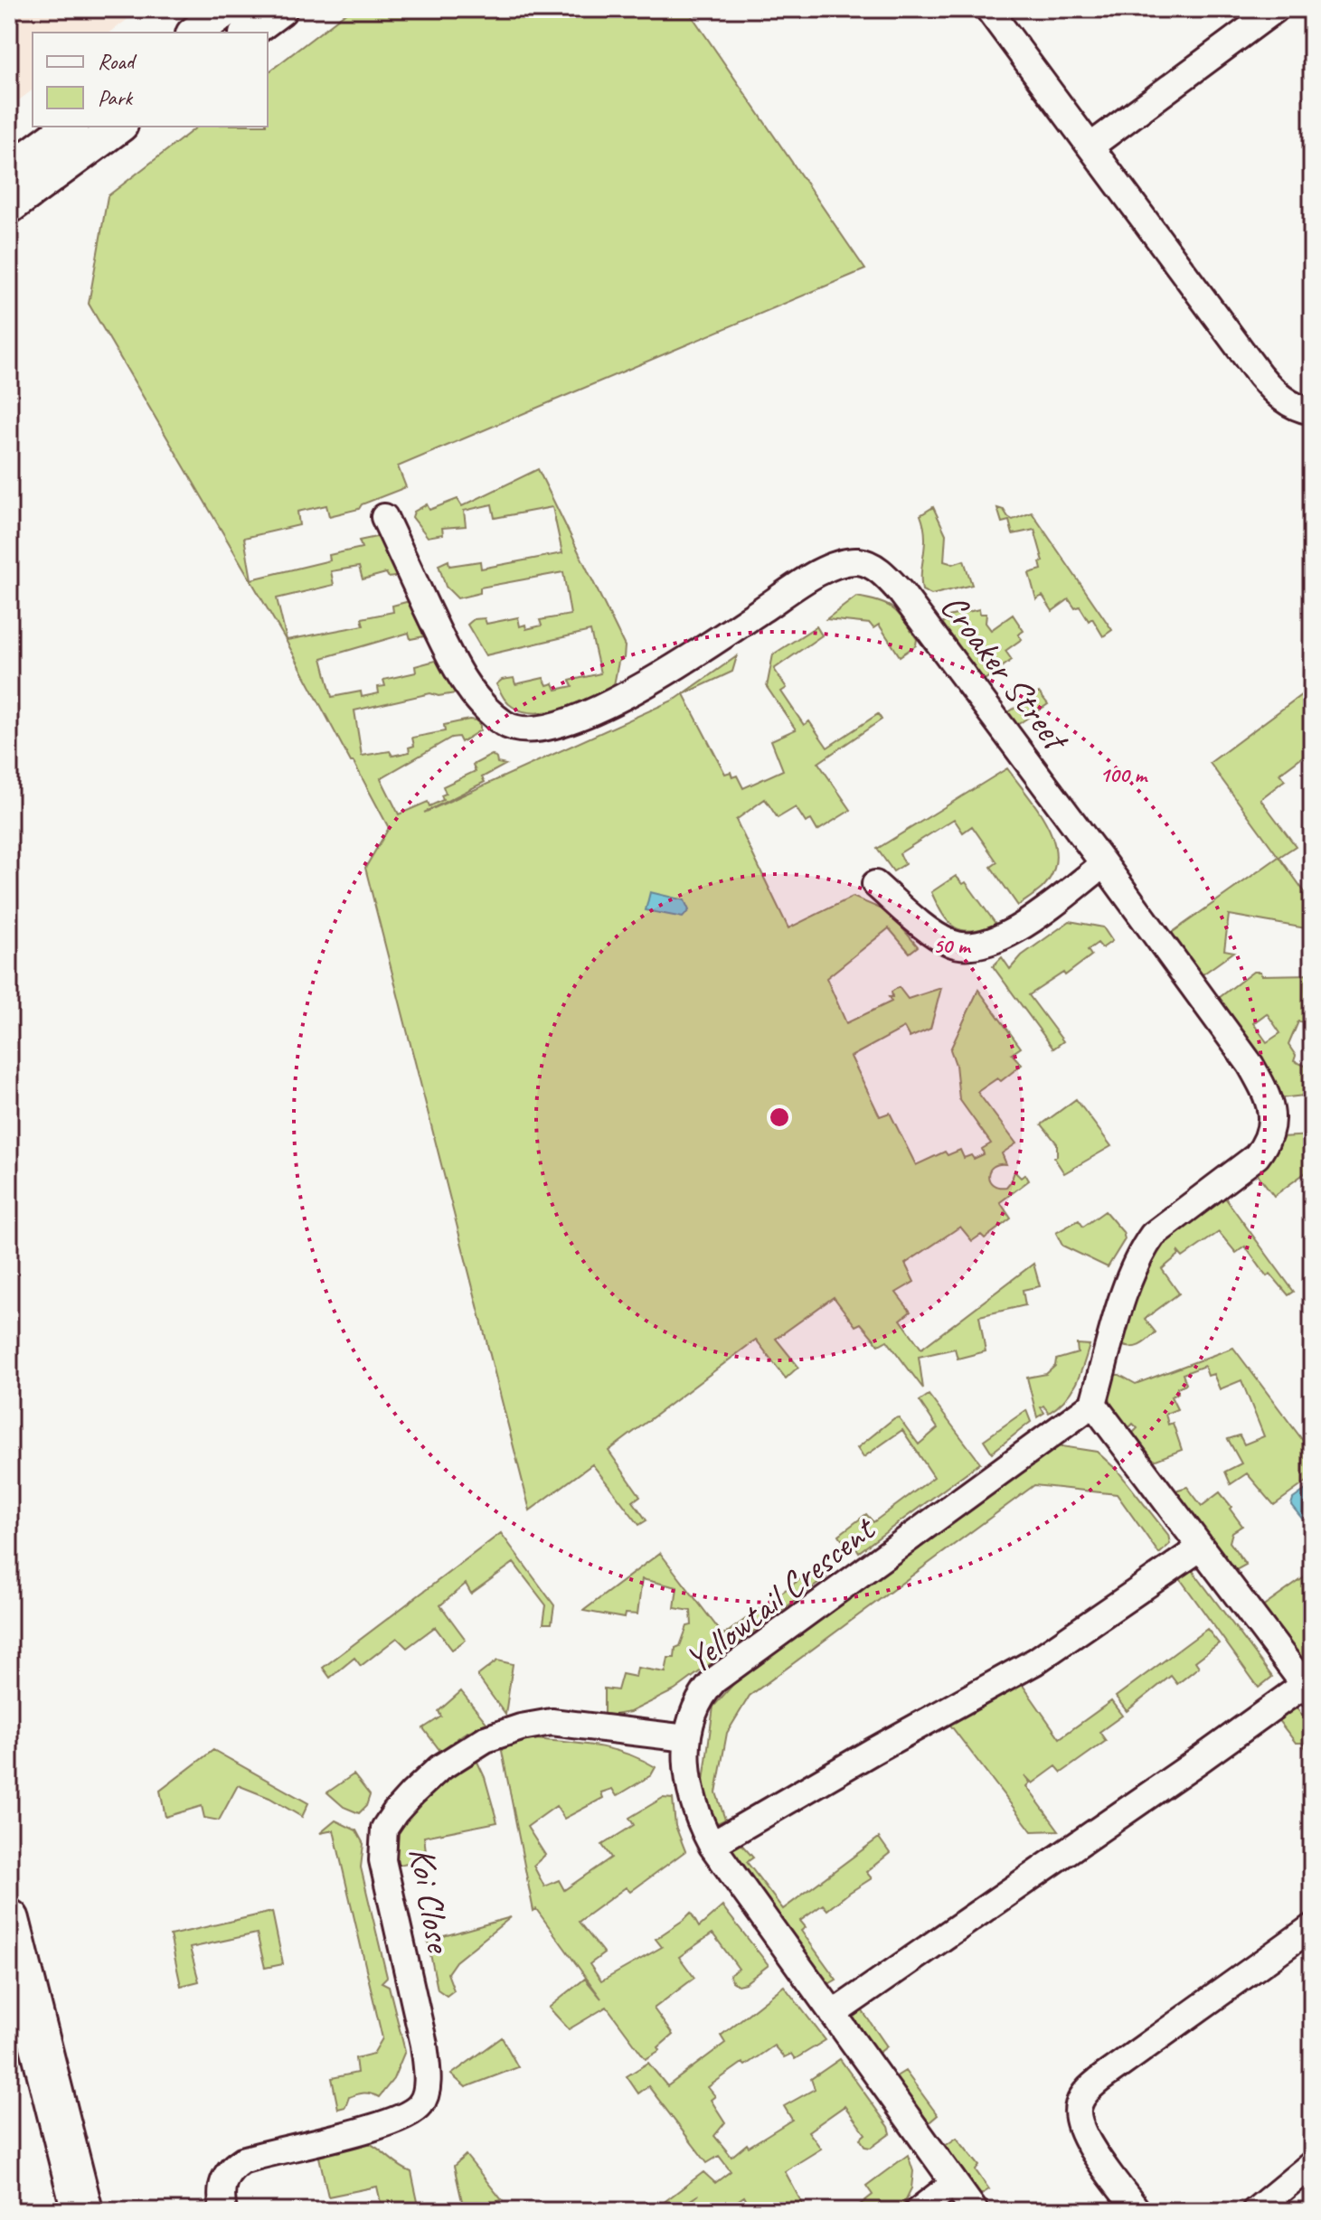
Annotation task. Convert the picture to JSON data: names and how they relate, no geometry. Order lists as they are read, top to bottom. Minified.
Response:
{"streets":{"street":["Croaker Street","Yellowtail Crescent","Koi Close"]},"crossings":[["Croaker Street","Yellowtail Crescent"],["Yellowtail Crescent","Koi Close"]],"legend":["Road","Park"],"rings":["100 m","50 m"]}
